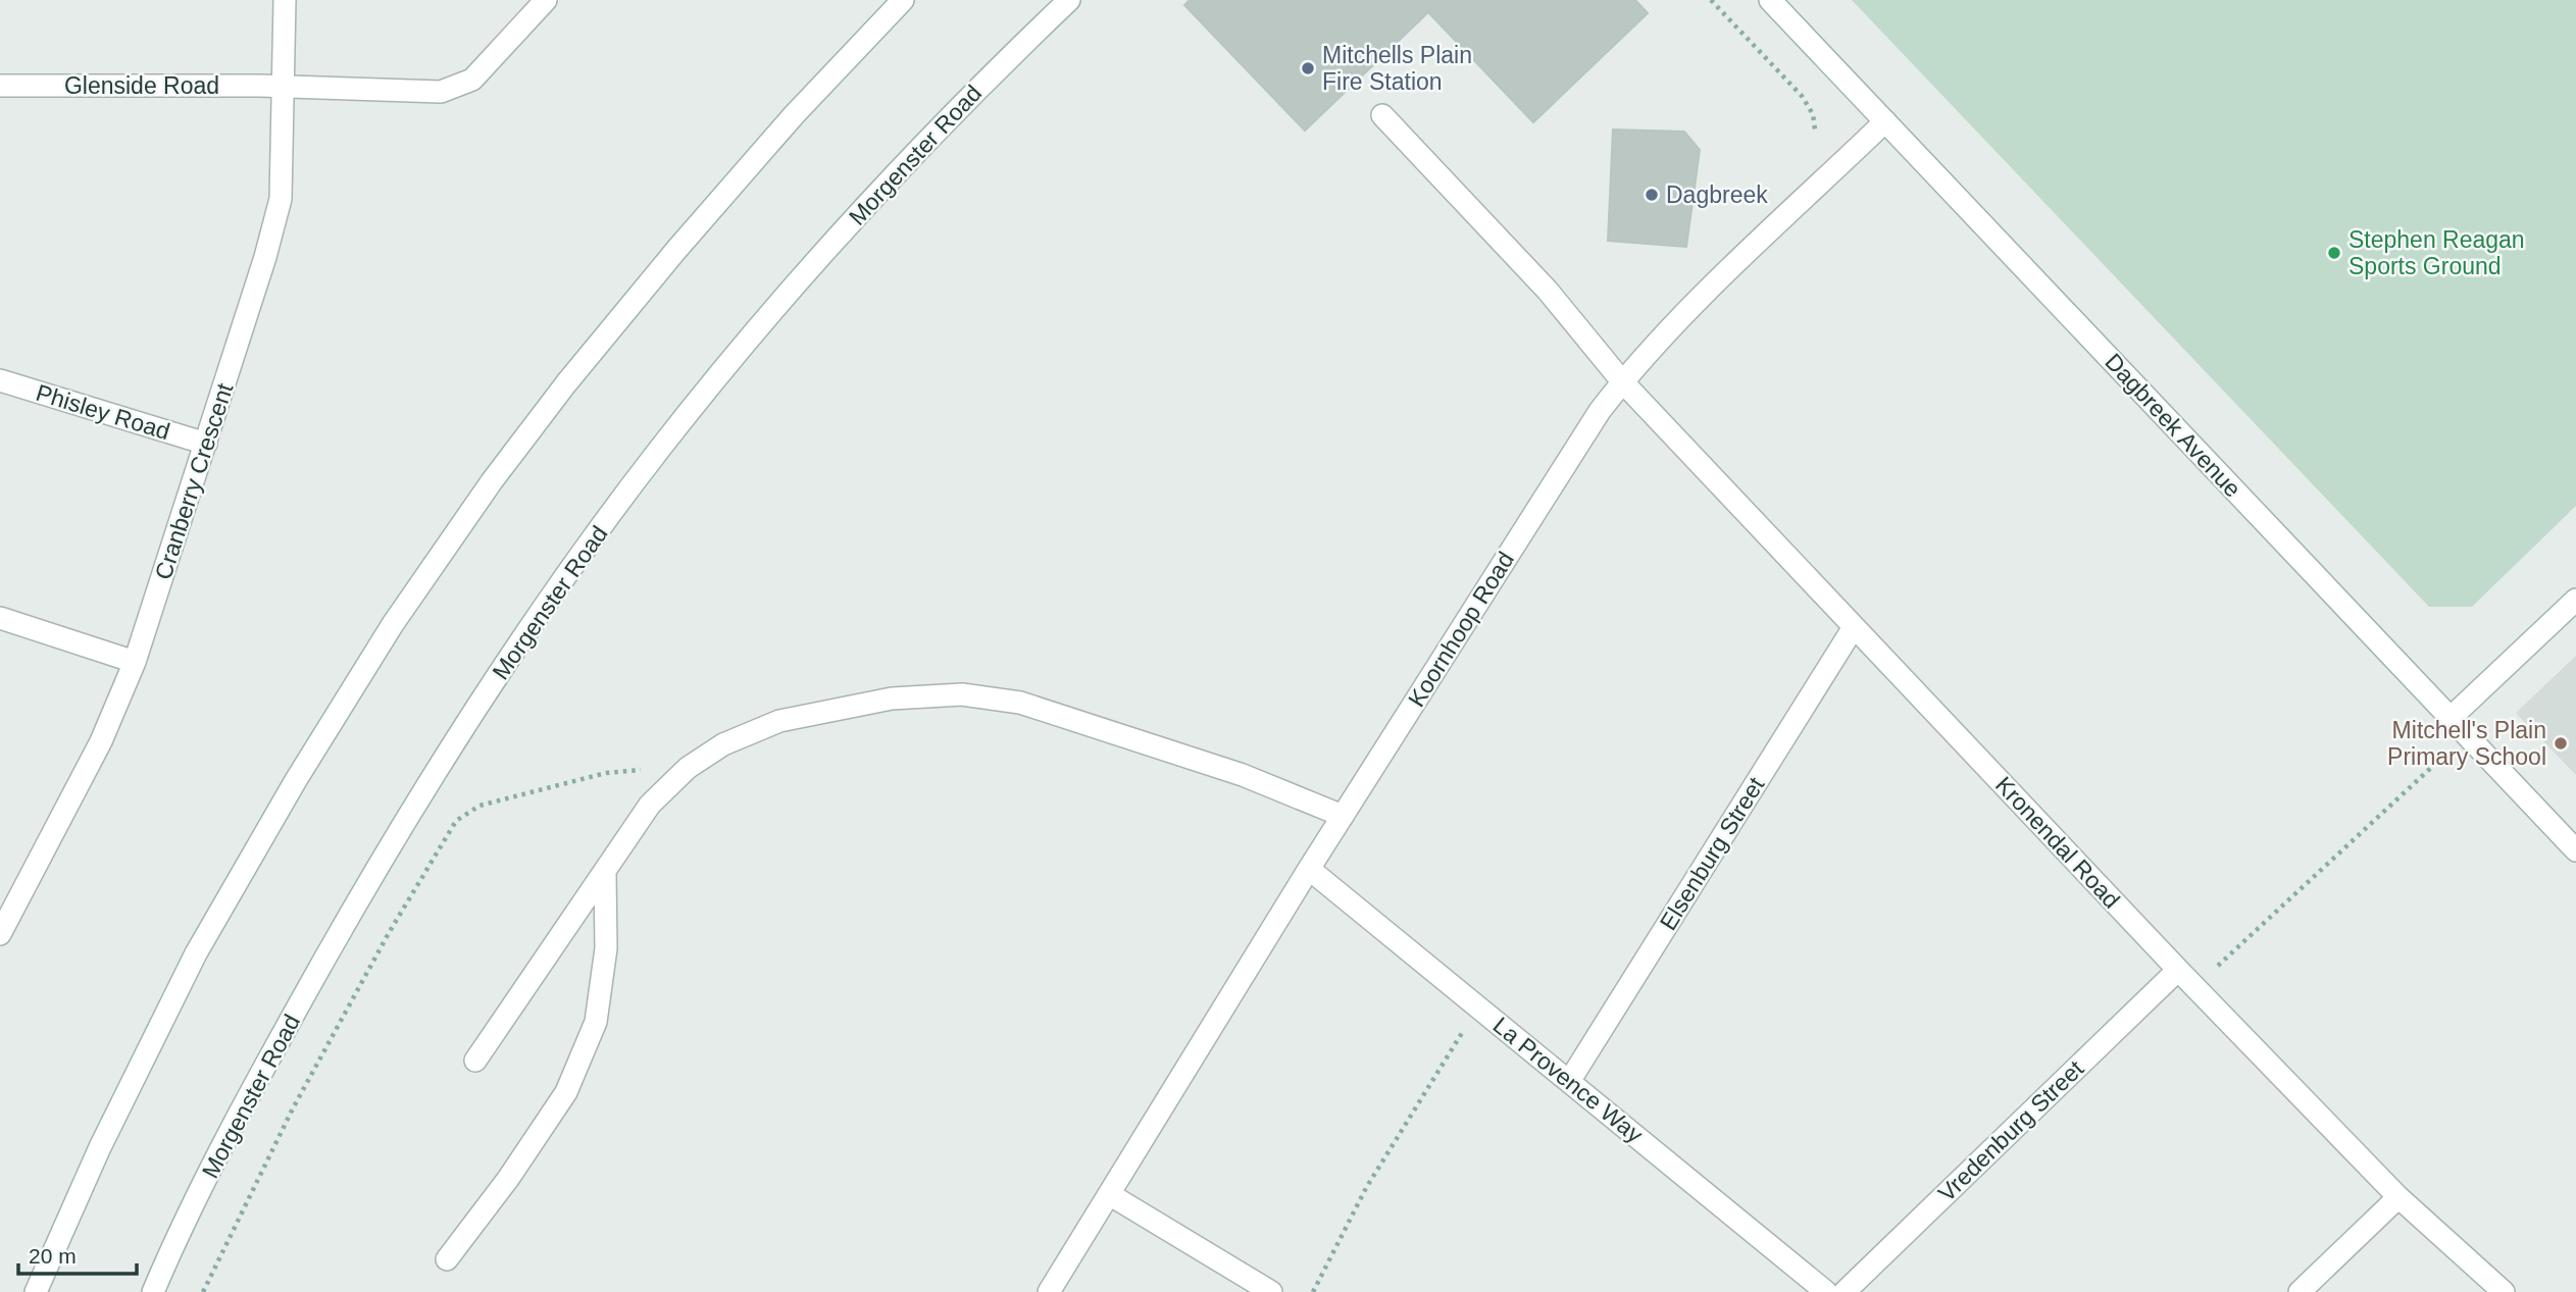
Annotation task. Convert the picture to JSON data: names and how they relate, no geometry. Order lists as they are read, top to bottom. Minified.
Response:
{"streets":{"street":["Glenside Road","Morgenster Road","Phisley Road","Dagbreek Avenue","Cranberry Crescent","Koornhoop Road","Kronendal Road","Elsenburg Street","La Provence Way","Vredenburg Street"]},"crossings":[["Glenside Road","Cranberry Crescent"],["Phisley Road","Cranberry Crescent"],["Dagbreek Avenue","Koornhoop Road"],["Koornhoop Road","Kronendal Road"],["Koornhoop Road","La Provence Way"],["Kronendal Road","Elsenburg Street"],["Kronendal Road","Vredenburg Street"],["Elsenburg Street","La Provence Way"]],"places":["Mitchells Plain Fire Station","Dagbreek","Stephen Reagan Sports Ground","Mitchell's Plain Primary School"],"scale_bar":"20 m"}
